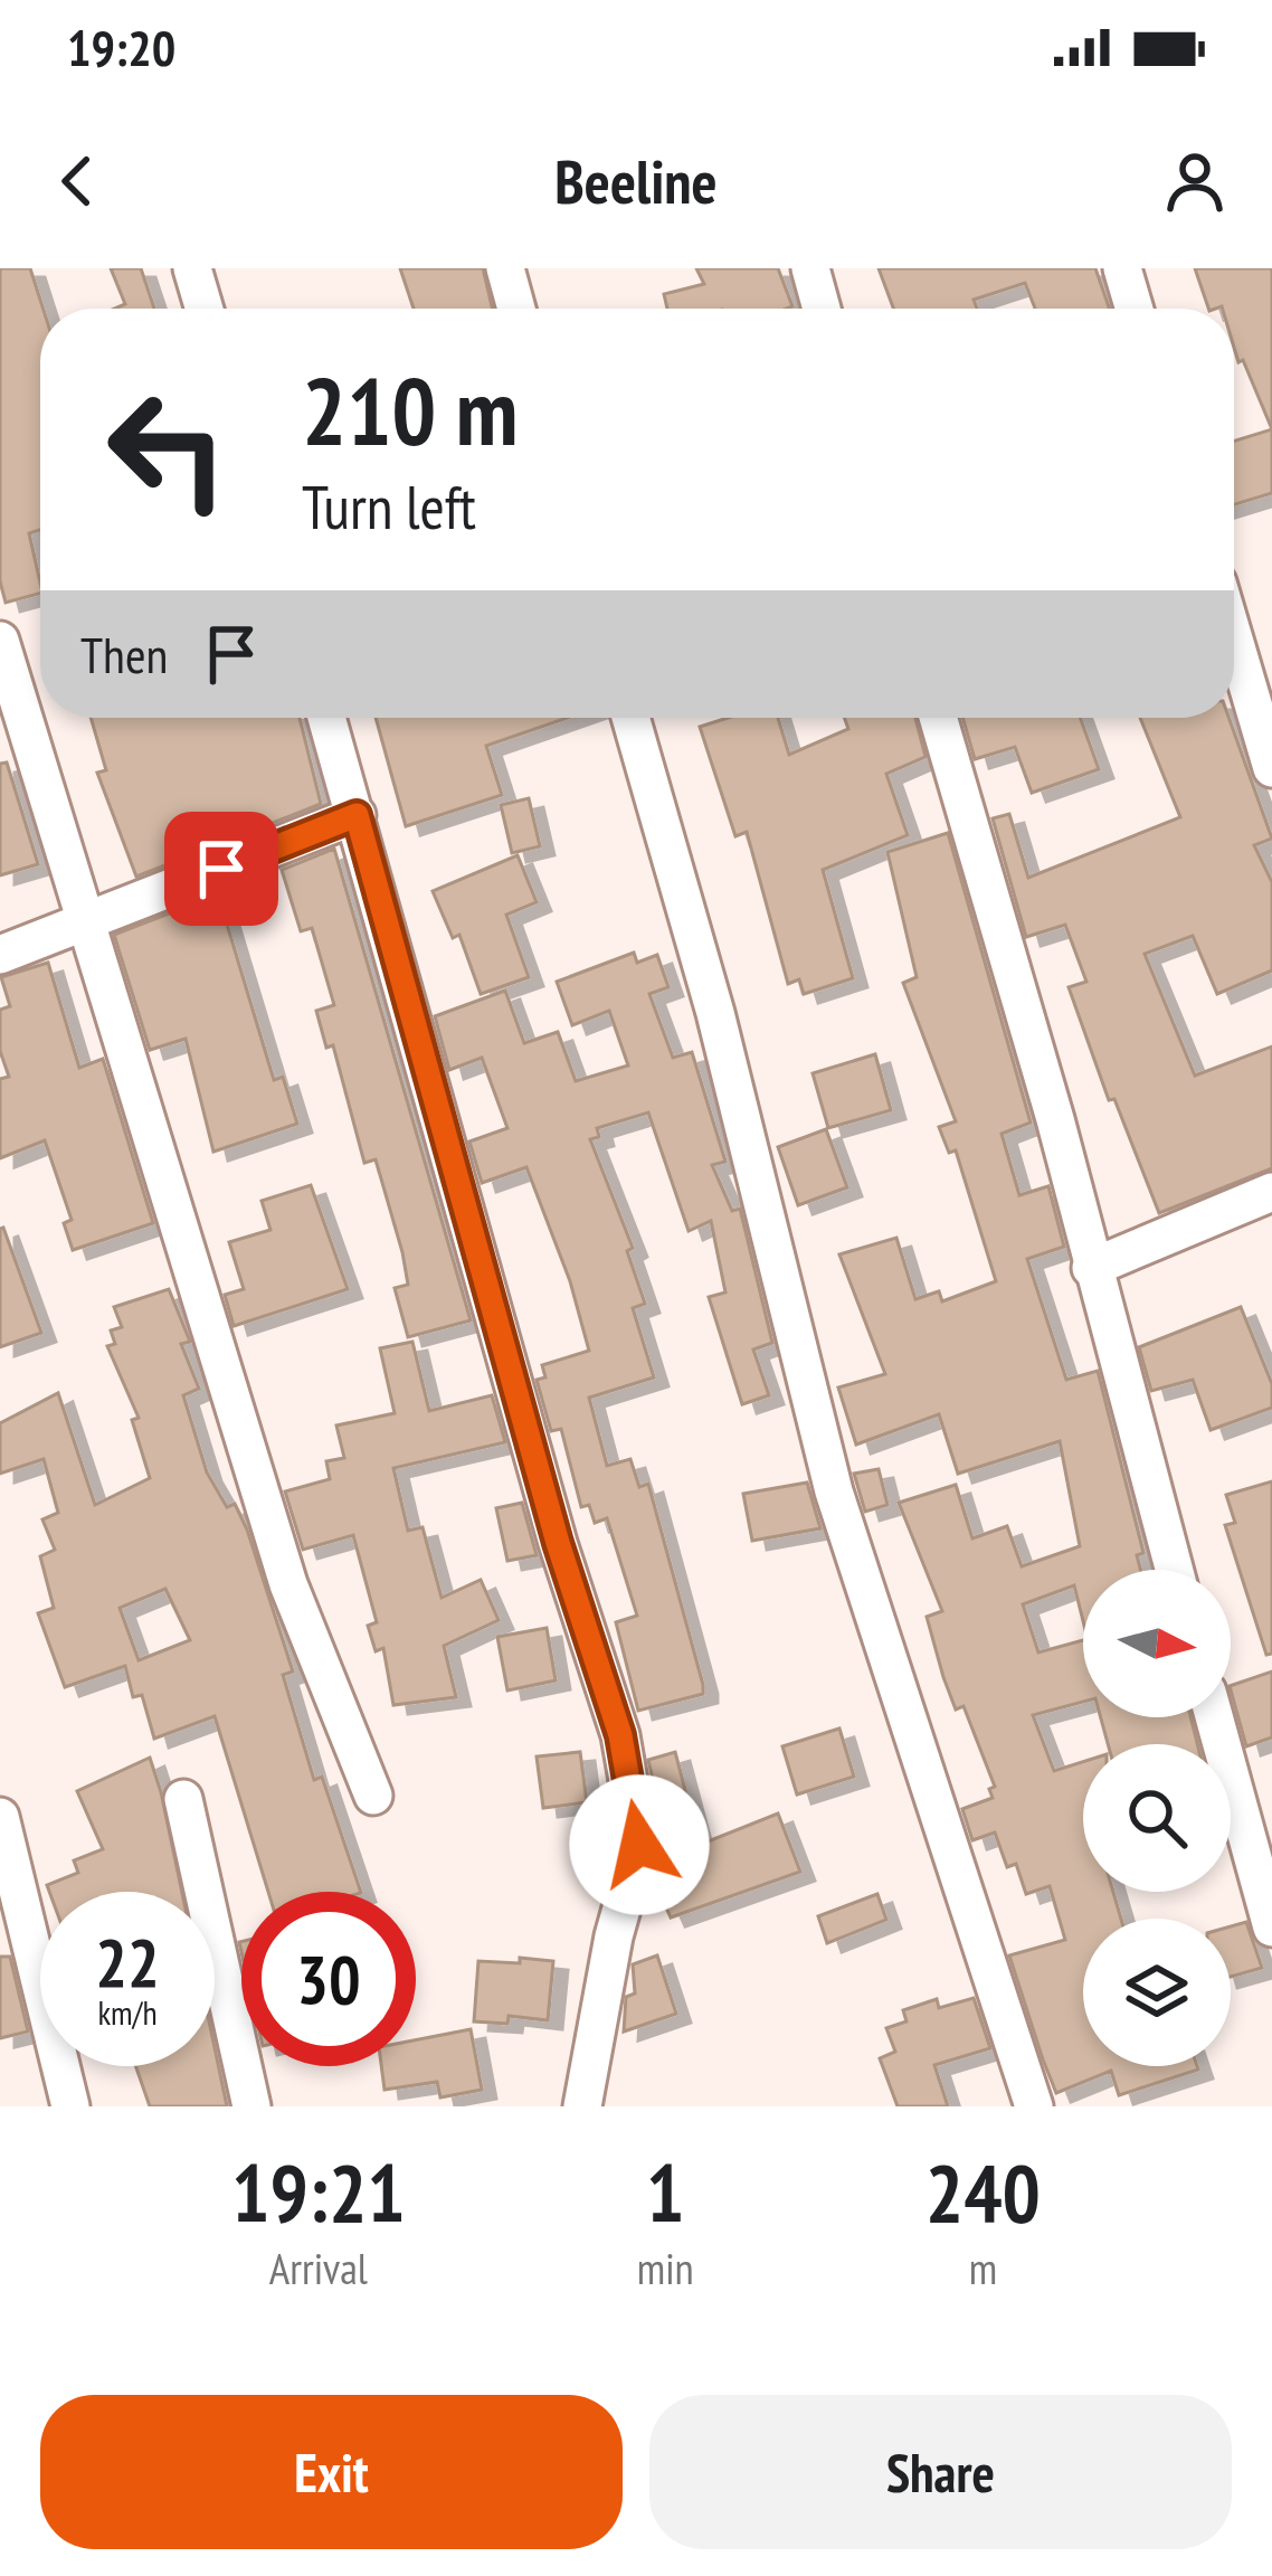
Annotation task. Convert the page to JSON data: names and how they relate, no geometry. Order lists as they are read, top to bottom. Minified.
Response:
{"north":"right","page":{"status":"19:20","header":"Beeline","turn":["210 m","Turn left"],"then":"Then","speed":"22 km/h","limit":"30","eta":["19:21","Arrival","1","min","240","m"],"buttons":["Exit","Share"]}}
